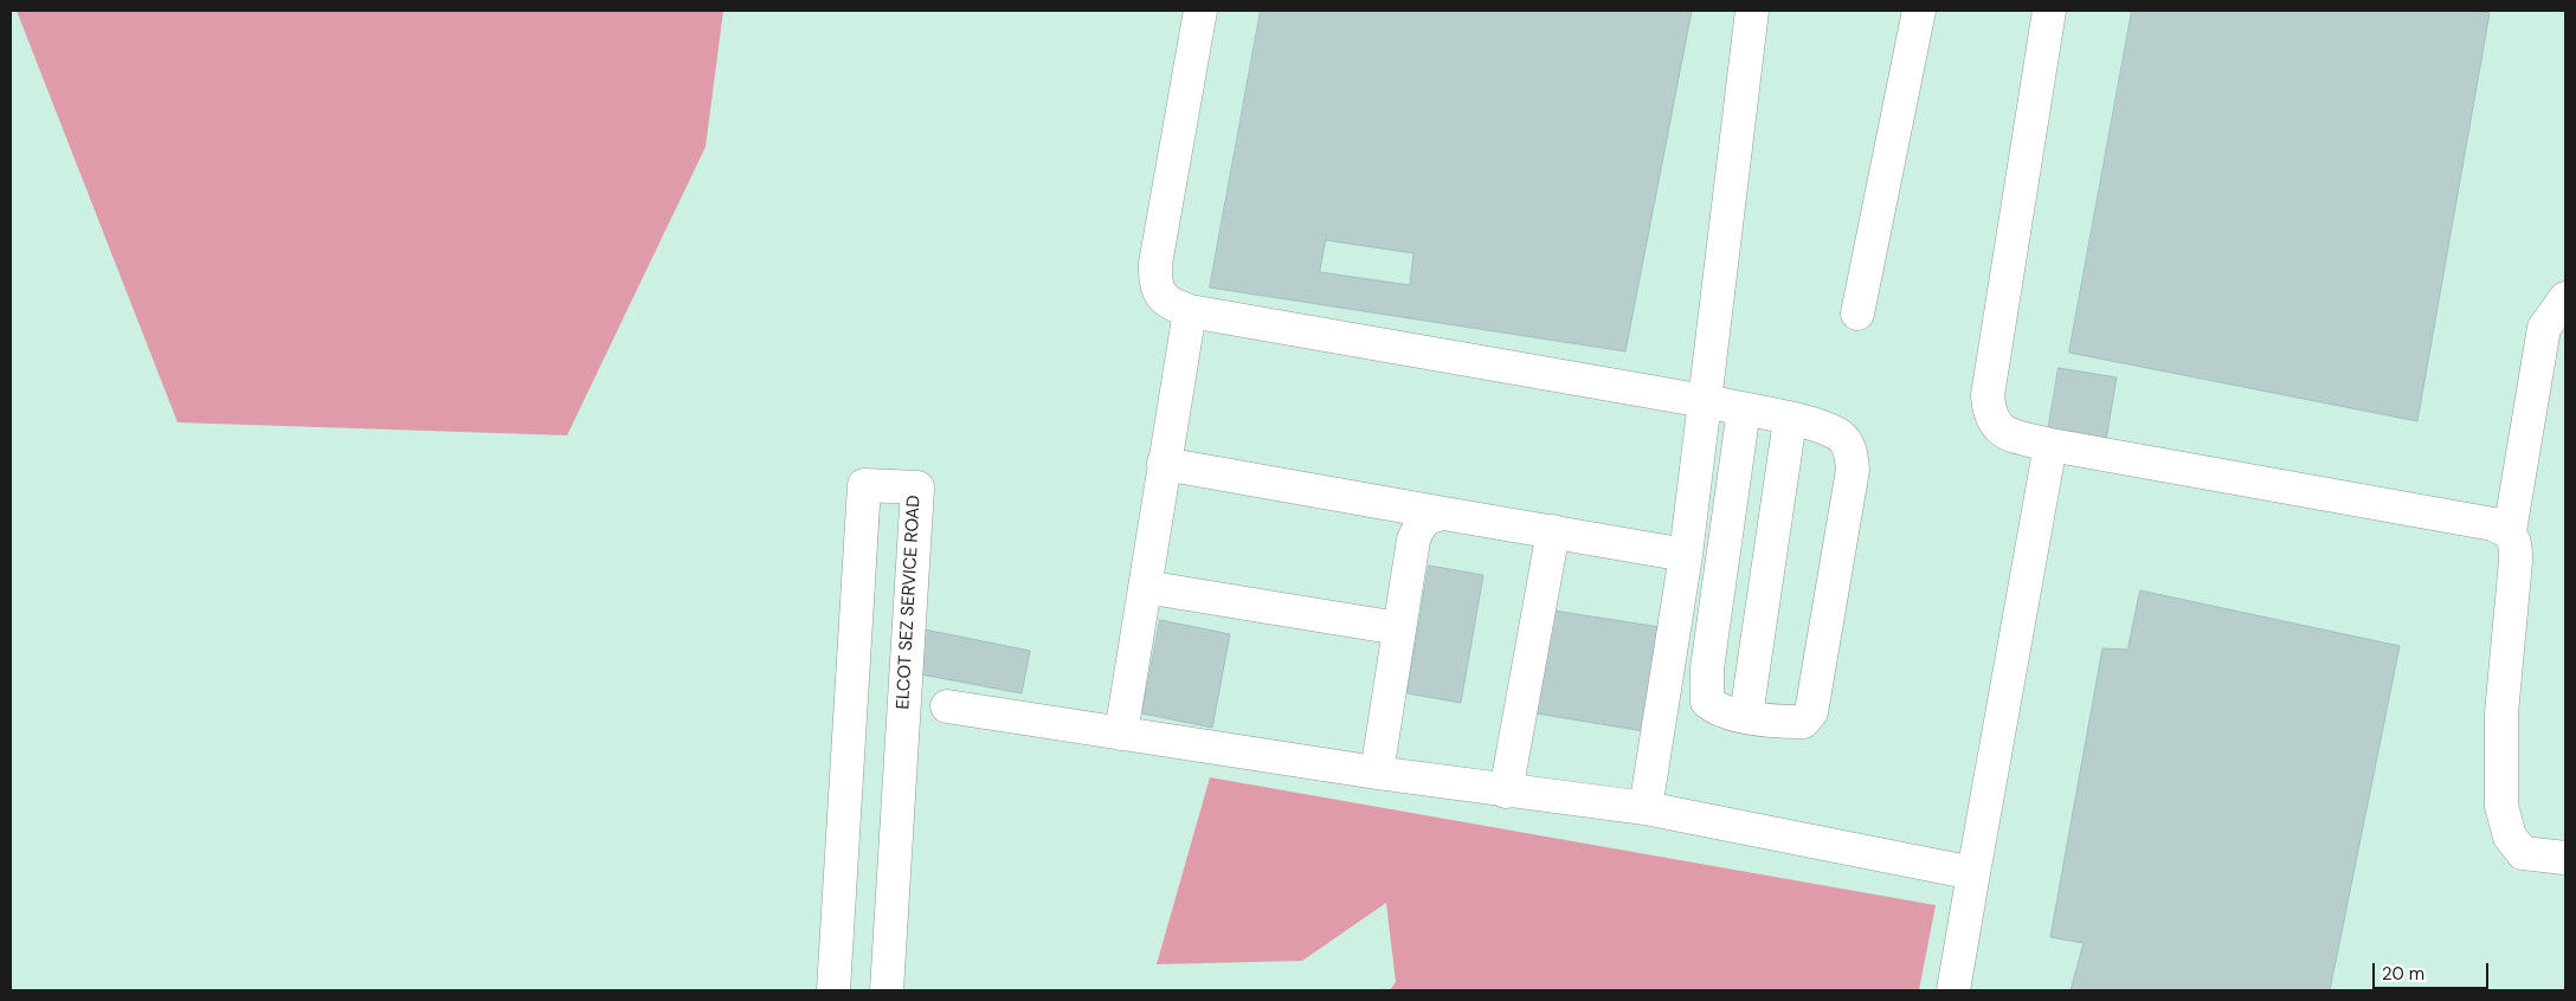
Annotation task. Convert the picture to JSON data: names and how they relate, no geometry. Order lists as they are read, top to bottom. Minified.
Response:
{"streets":{"lane":["ELCOT SEZ SERVICE ROAD"]},"scale_bar":"20 m"}
